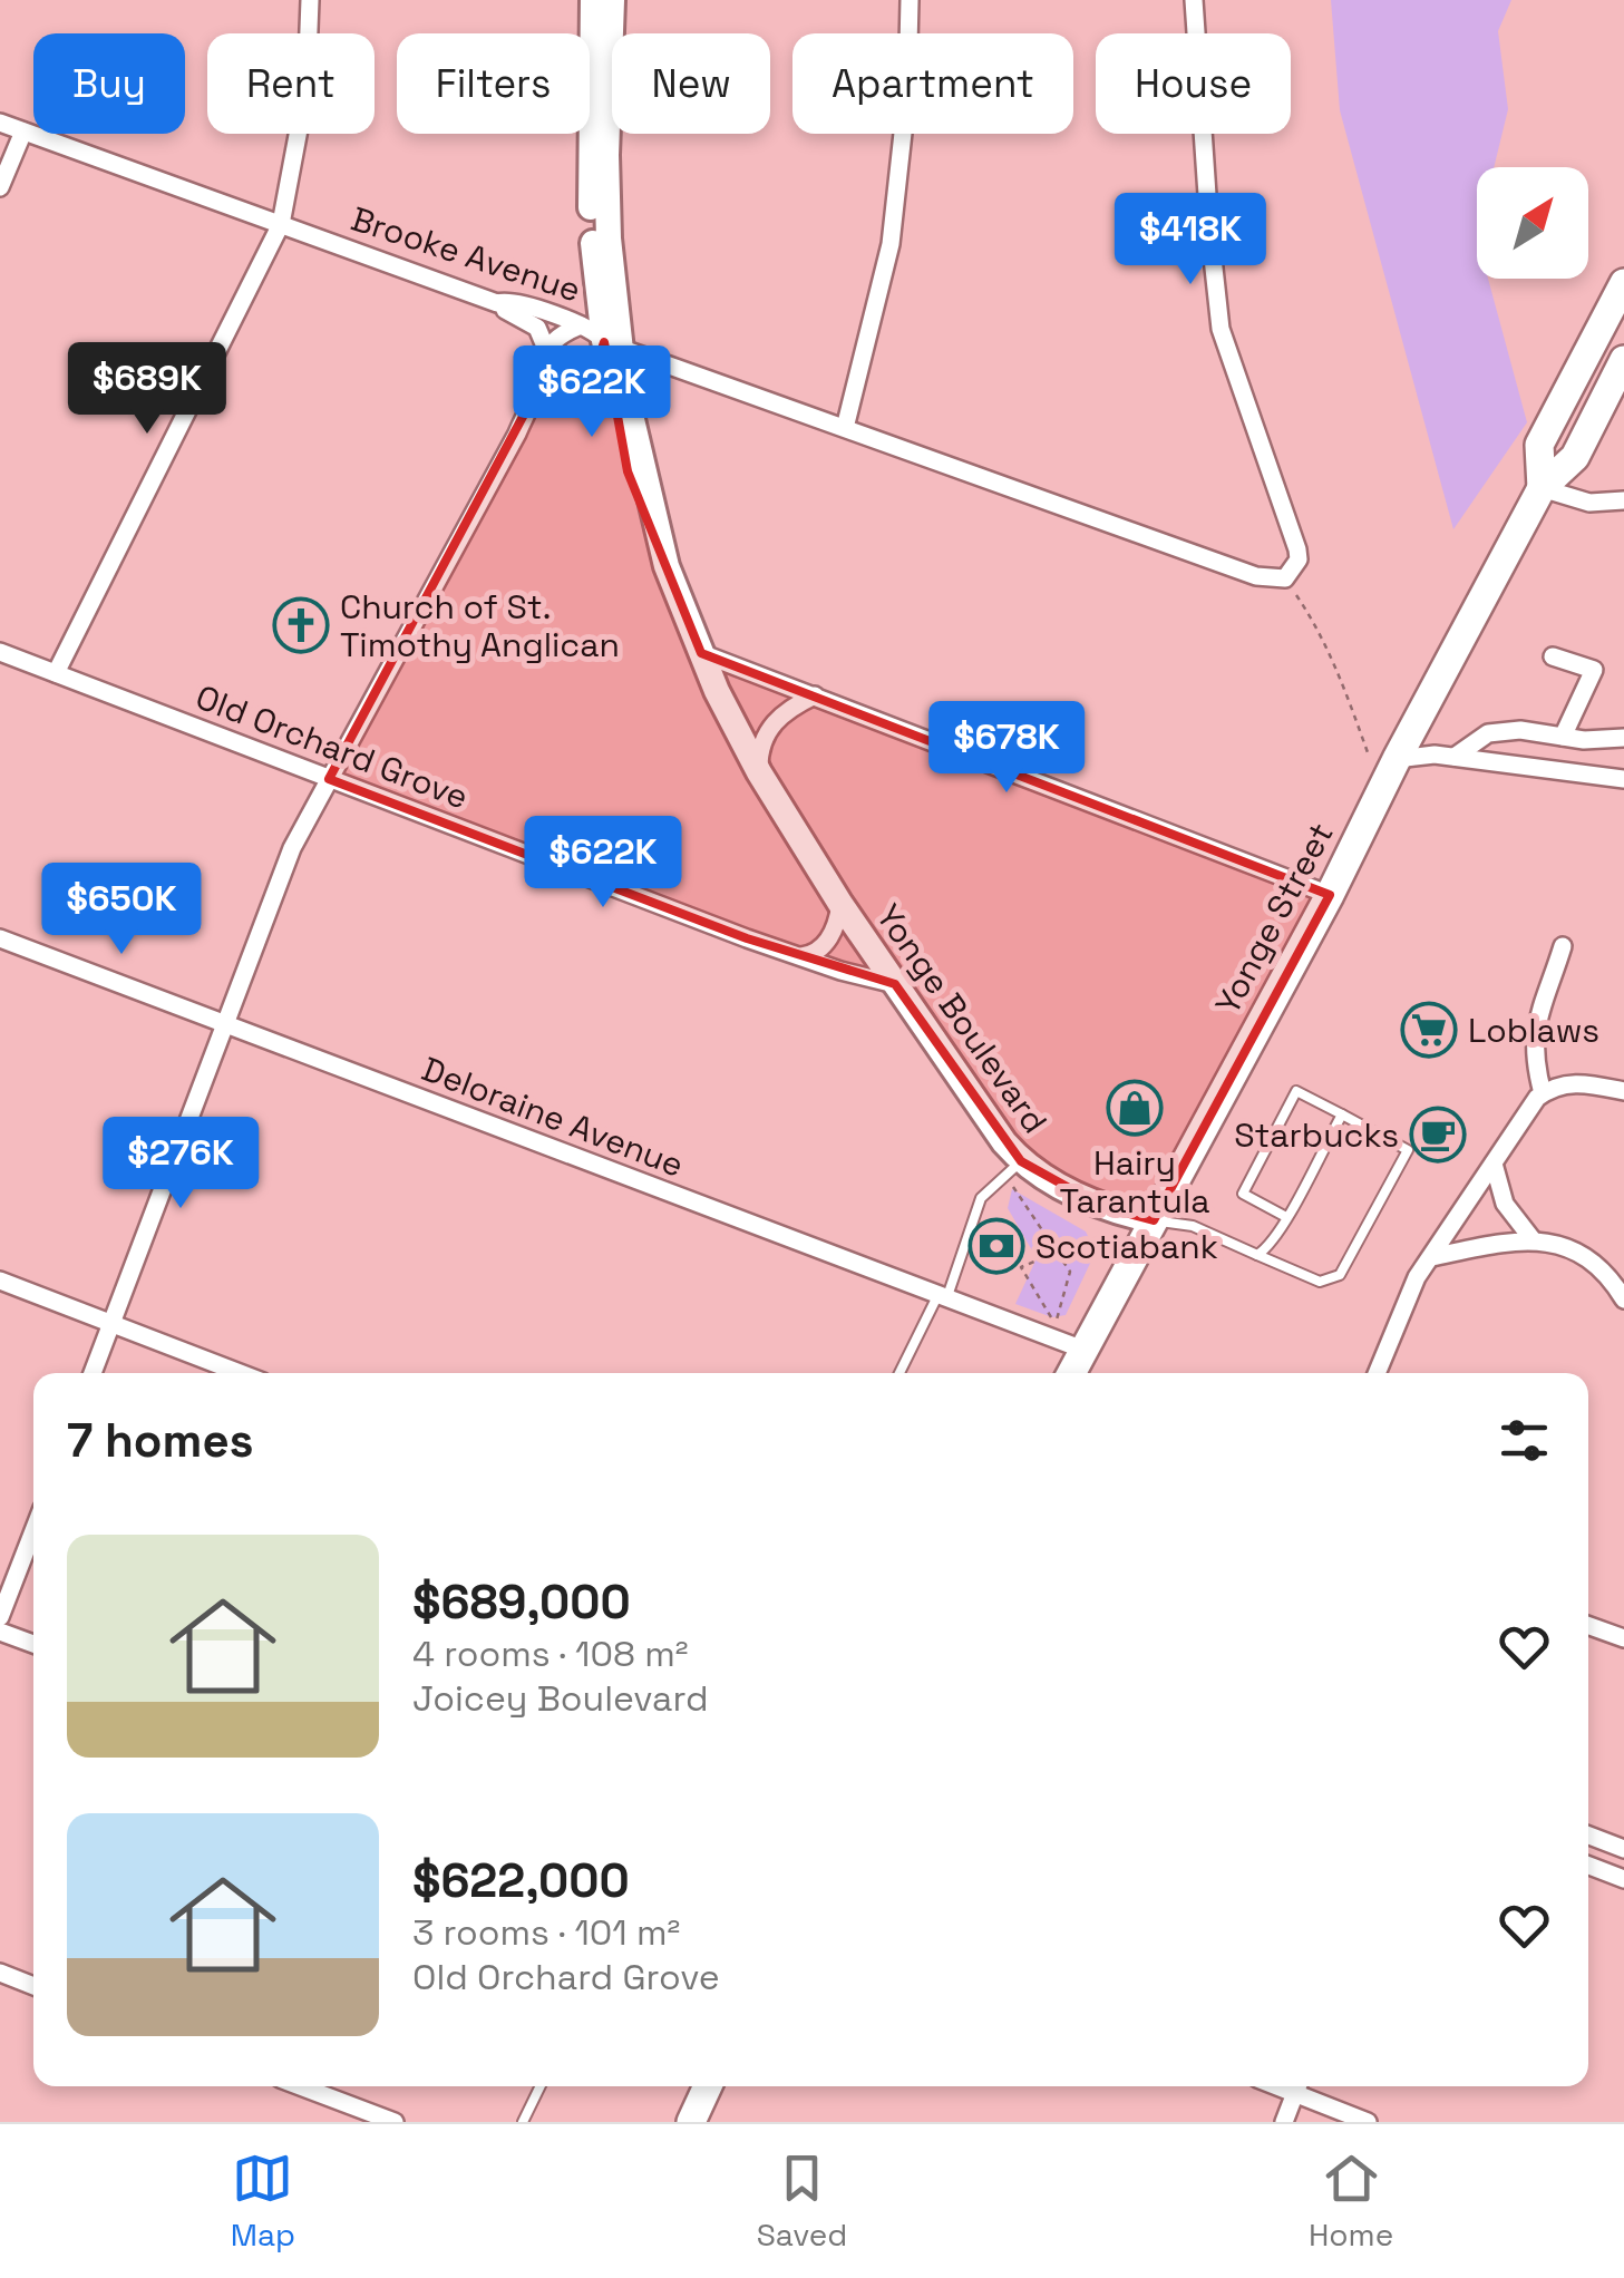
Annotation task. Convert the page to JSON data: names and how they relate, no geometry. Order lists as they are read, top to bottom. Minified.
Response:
{"streets":{"main road":["Yonge Street"],"street":["Brooke Avenue","Old Orchard Grove","Yonge Boulevard","Deloraine Avenue"]},"crossings":[["Brooke Avenue","Yonge Boulevard"],["Old Orchard Grove","Yonge Boulevard"],["Yonge Street","Yonge Boulevard"],["Yonge Street","Deloraine Avenue"]],"places":{"church":["Church of St. Timothy Anglican"],"supermarket":["Loblaws"],"shop":["Hairy Tarantula"],"cafe":["Starbucks"],"bank":["Scotiabank"]},"north":"top right","page":{"chip":["Buy","Rent","Filters","New","Apartment","House"],"price":["$418K","$689K","$622K","$678K","$622K","$650K","$276K"],"heading":"7 homes","list":[{"name":"$689,000","note":"4 rooms · 108 m² · Joicey Boulevard"},{"name":"$622,000","note":"3 rooms · 101 m² · Old Orchard Grove"}],"tabs":["Map","Saved","Home"]}}
